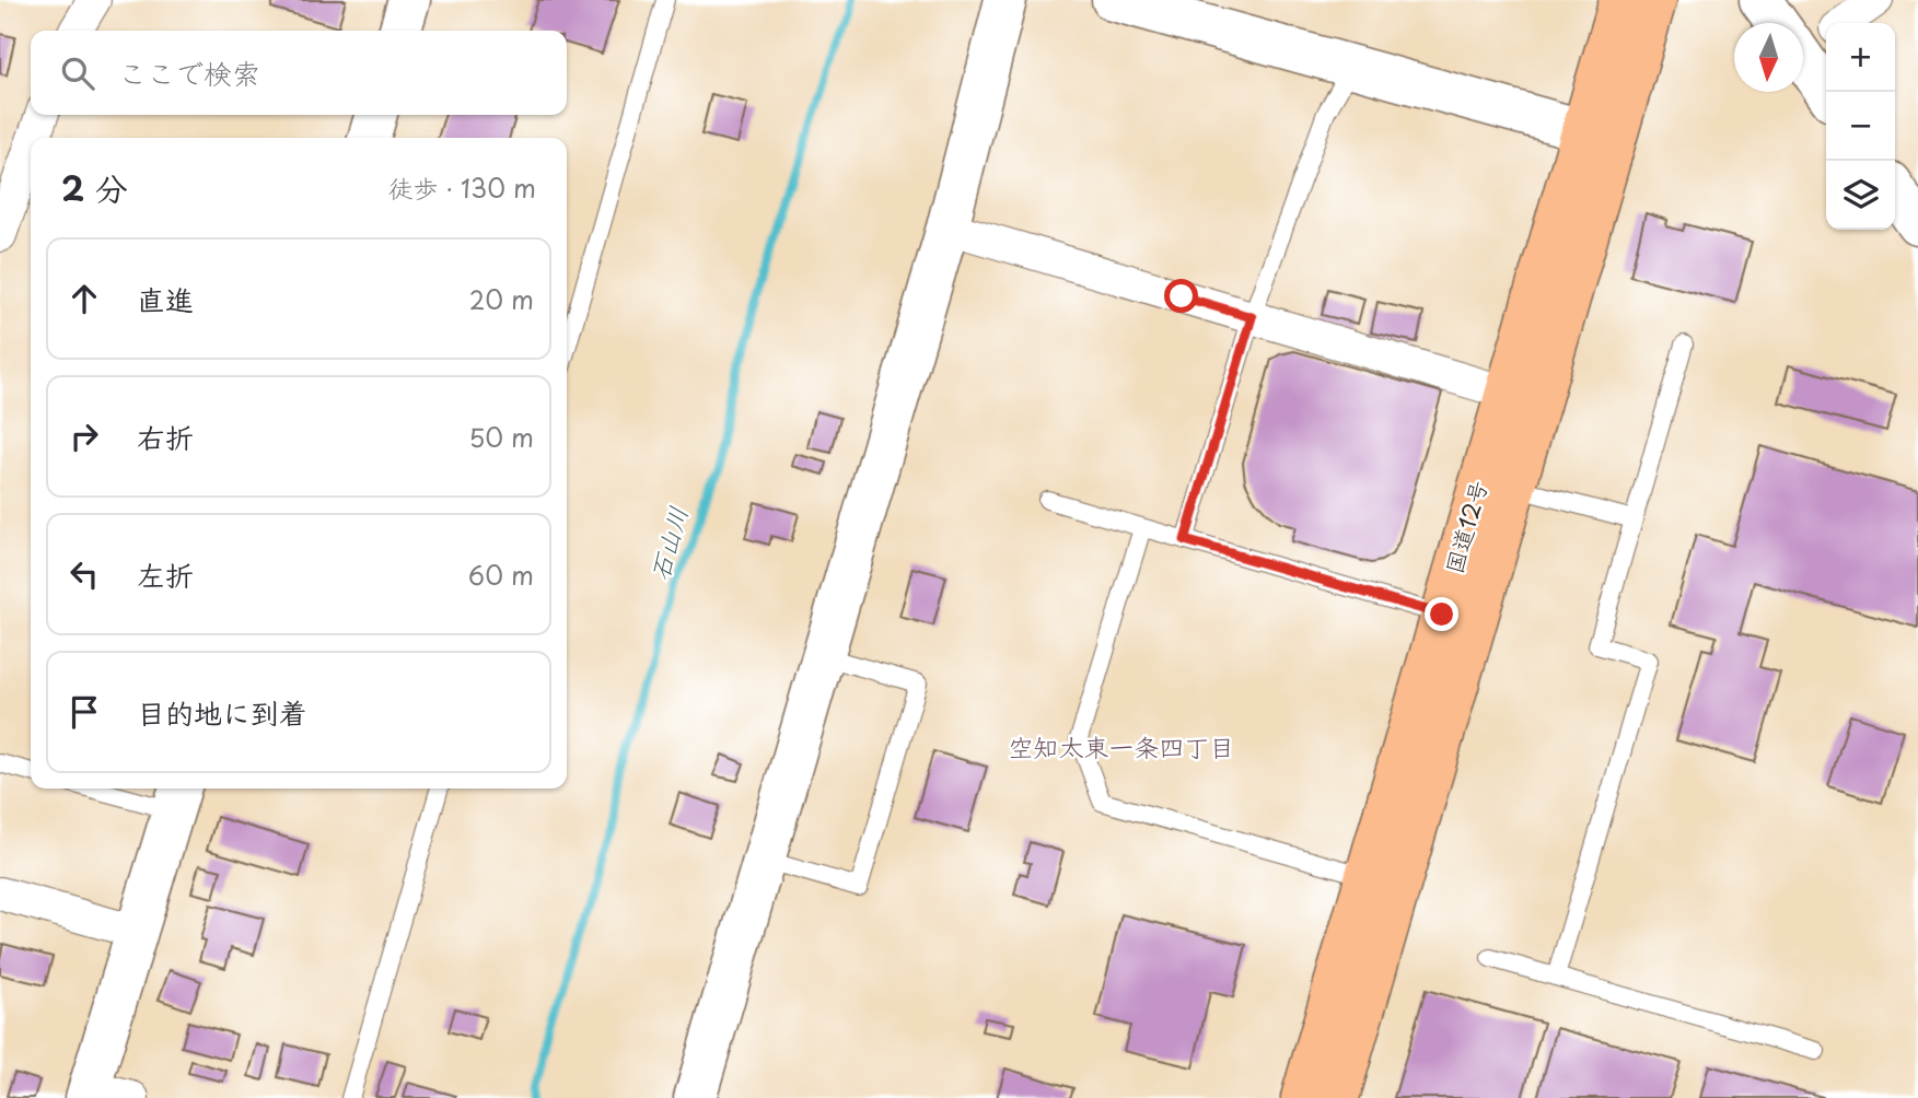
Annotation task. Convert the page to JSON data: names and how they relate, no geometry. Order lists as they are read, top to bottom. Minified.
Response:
{"streets":{"highway":["国道12号"]},"districts":["空知太東一条四丁目"],"water":["石山川"],"north":"bottom","page":{"map_buttons":["+","−"],"search":"ここで検索","heading":["2 分","徒歩 · 130 m"],"list":[["直進","20 m"],["右折","50 m"],["左折","60 m"],"目的地に到着"]}}
